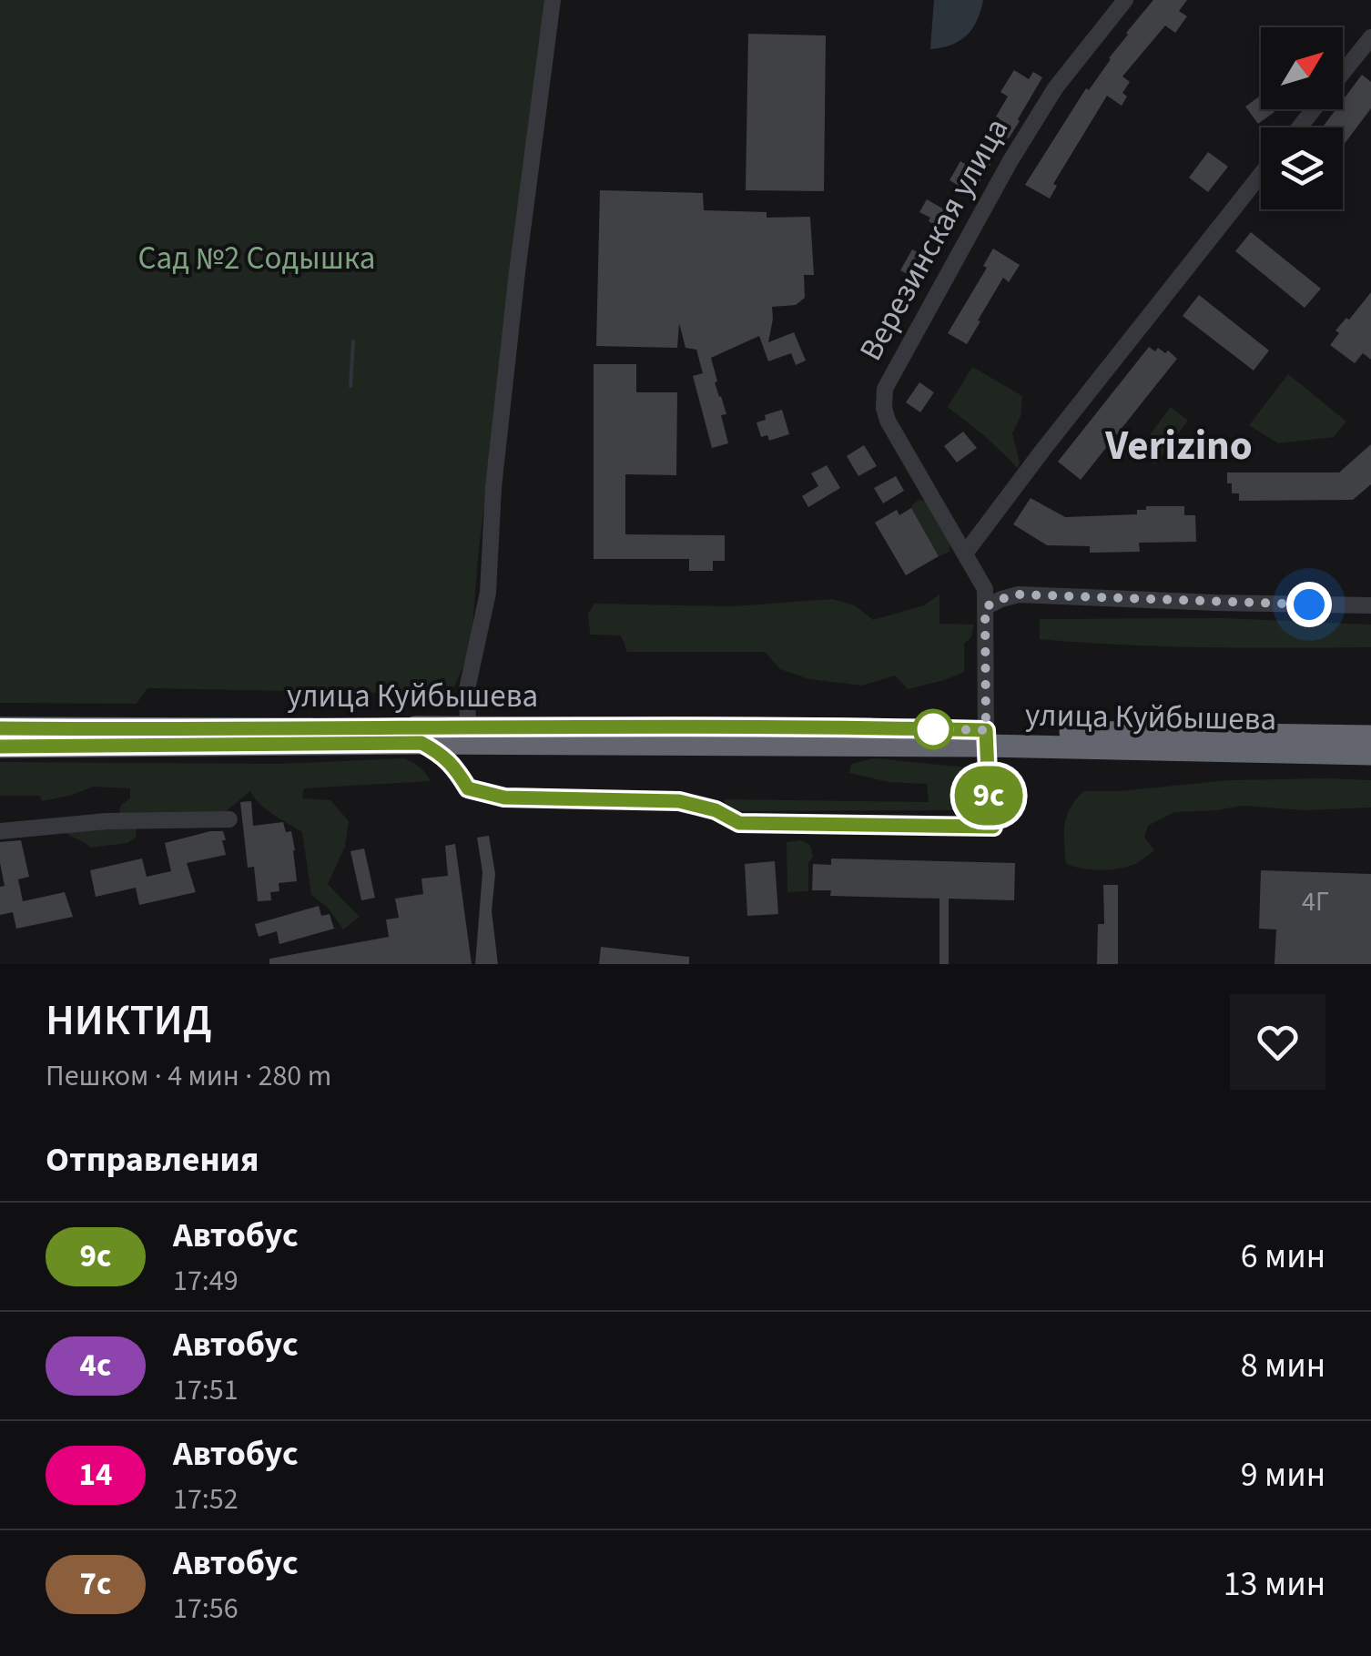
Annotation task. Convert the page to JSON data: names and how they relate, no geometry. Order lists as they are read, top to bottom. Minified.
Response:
{"streets":{"highway":["улица Куйбышева"],"street":["Верезинская улица"]},"crossings":[["Верезинская улица","улица Куйбышева"]],"districts":["Verizino"],"parks":["Сад №2 Содышка"],"lines":["bus line 9с"],"house_numbers":["4Г"],"north":"top right","page":{"on_map":"9с","heading":[["НИКТИД","Пешком · 4 мин · 280 m"],"Отправления"],"list":[{"mark":"9с","name":"Автобус","note":"17:49","value":"6 мин"},{"mark":"4с","name":"Автобус","note":"17:51","value":"8 мин"},{"mark":"14","name":"Автобус","note":"17:52","value":"9 мин"},{"mark":"7с","name":"Автобус","note":"17:56","value":"13 мин"}]}}
